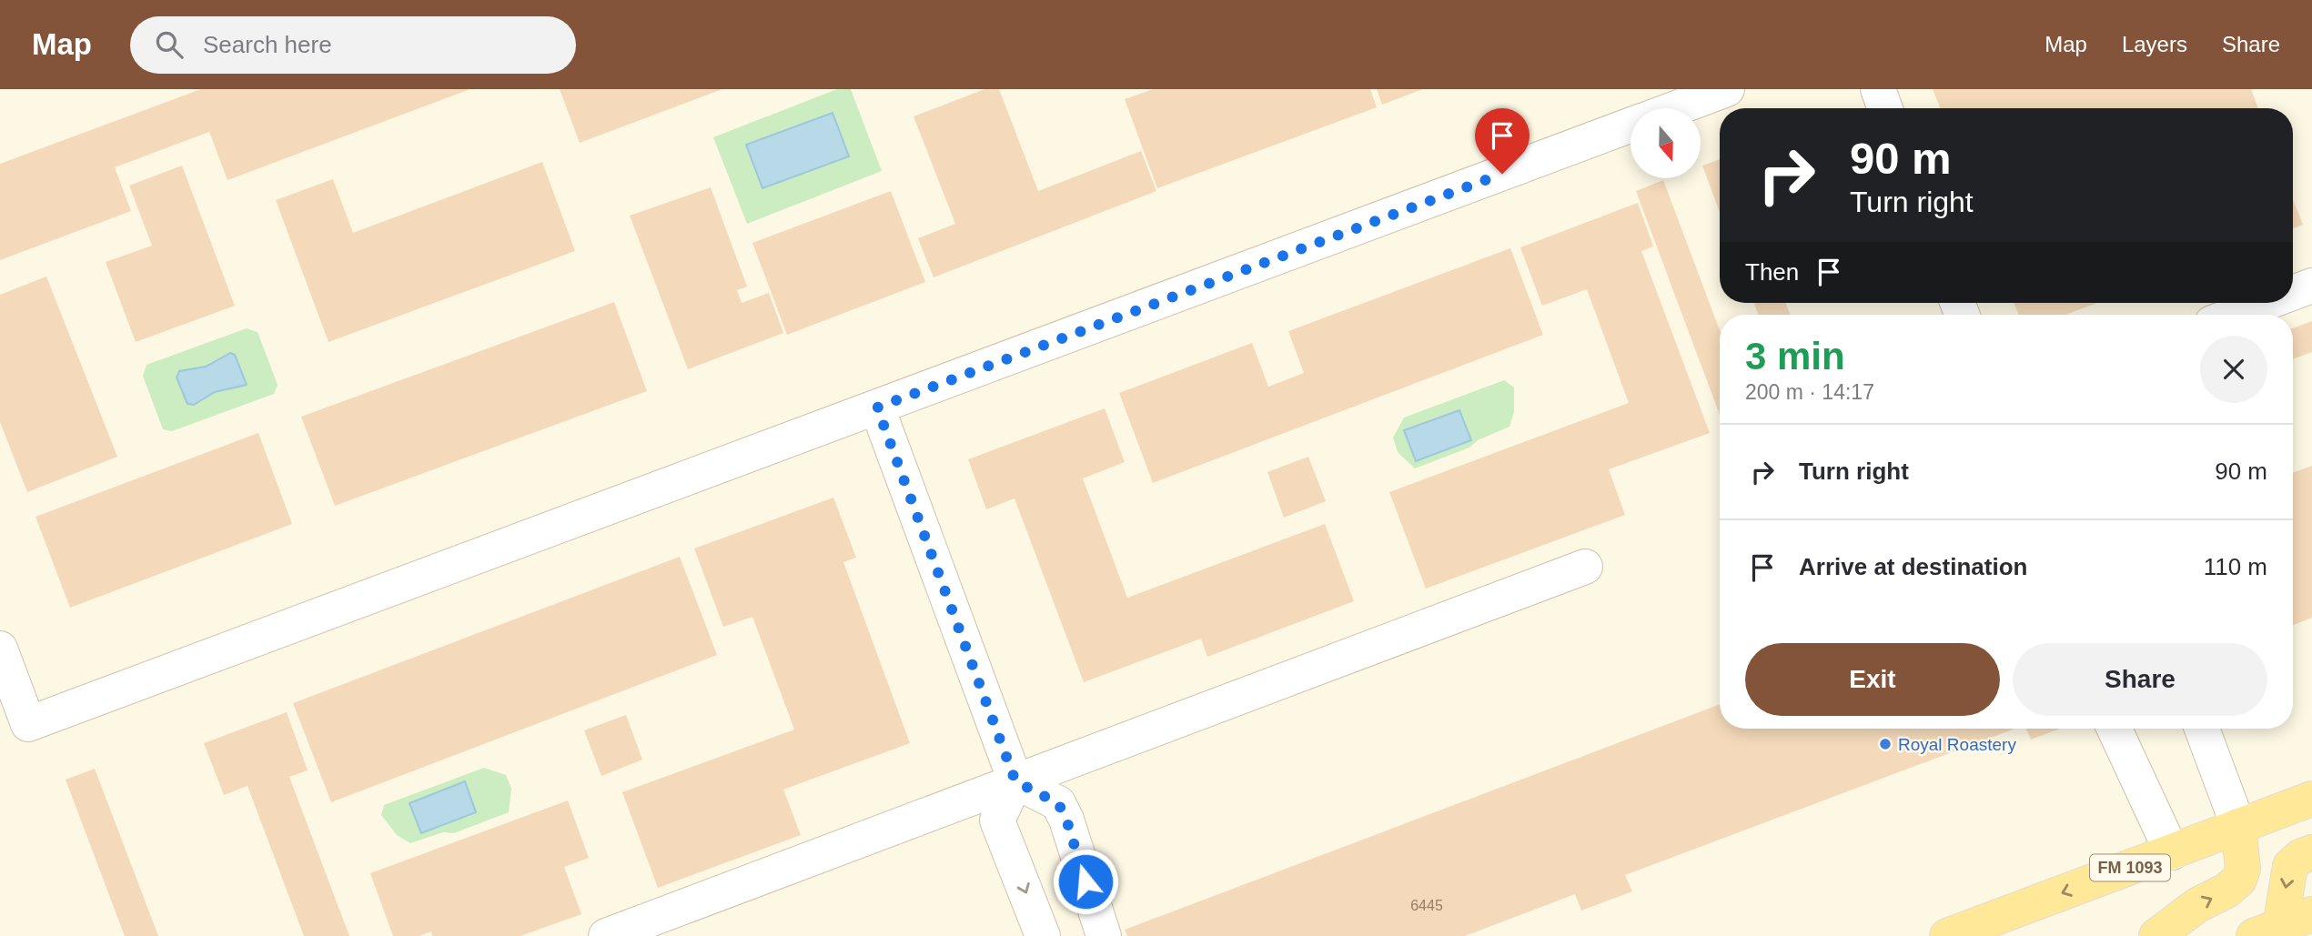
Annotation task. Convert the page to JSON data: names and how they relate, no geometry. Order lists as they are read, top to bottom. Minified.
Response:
{"streets":{"main road":["FM 1093"]},"places":["Royal Roastery"],"house_numbers":["6445"],"north":"bottom","page":{"header":"Map","search":"Search here","nav":["Map","Layers","Share"],"turn":["90 m","Turn right"],"then":"Then","heading":["3 min","200 m · 14:17"],"list":[{"name":"Turn right","value":"90 m"},{"name":"Arrive at destination","value":"110 m"}],"buttons":["Exit","Share"]}}
